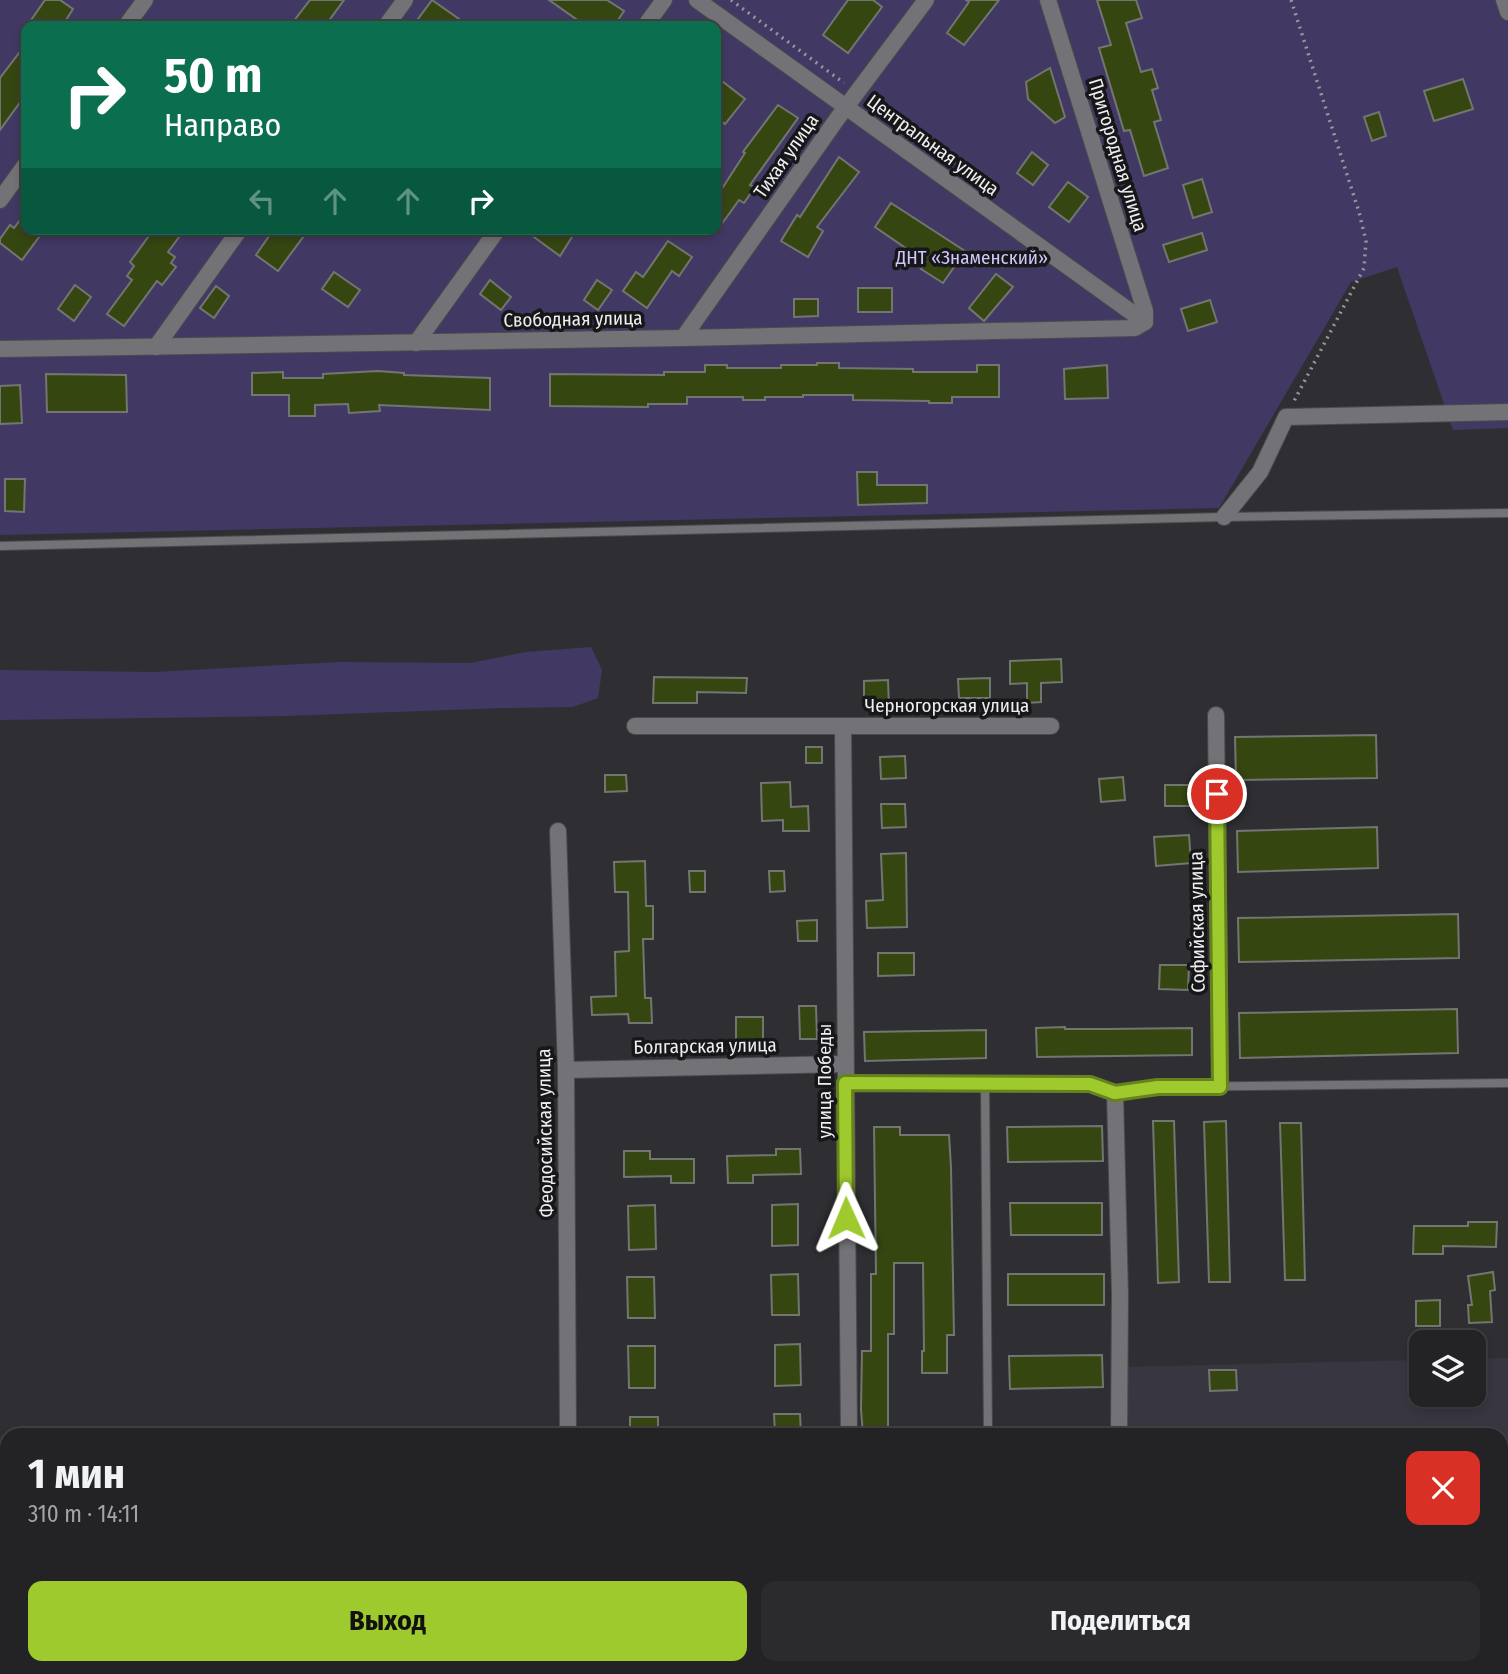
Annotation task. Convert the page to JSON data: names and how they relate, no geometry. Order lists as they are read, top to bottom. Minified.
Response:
{"streets":{"street":["Центральная улица","Пригородная улица","Тихая улица","Свободная улица","Черногорская улица","Софийская улица","Болгарская улица","улица Победы","Феодосийская улица"]},"crossings":[["Центральная улица","Пригородная улица"],["Центральная улица","Тихая улица"],["Центральная улица","Свободная улица"],["Пригородная улица","Свободная улица"],["Тихая улица","Свободная улица"],["Черногорская улица","улица Победы"],["Болгарская улица","улица Победы"],["Болгарская улица","Феодосийская улица"]],"parks":["ДНТ «Знаменский»"],"page":{"turn":["50 m","Направо"],"heading":["1 мин","310 m · 14:11"],"buttons":["Выход","Поделиться"]}}
